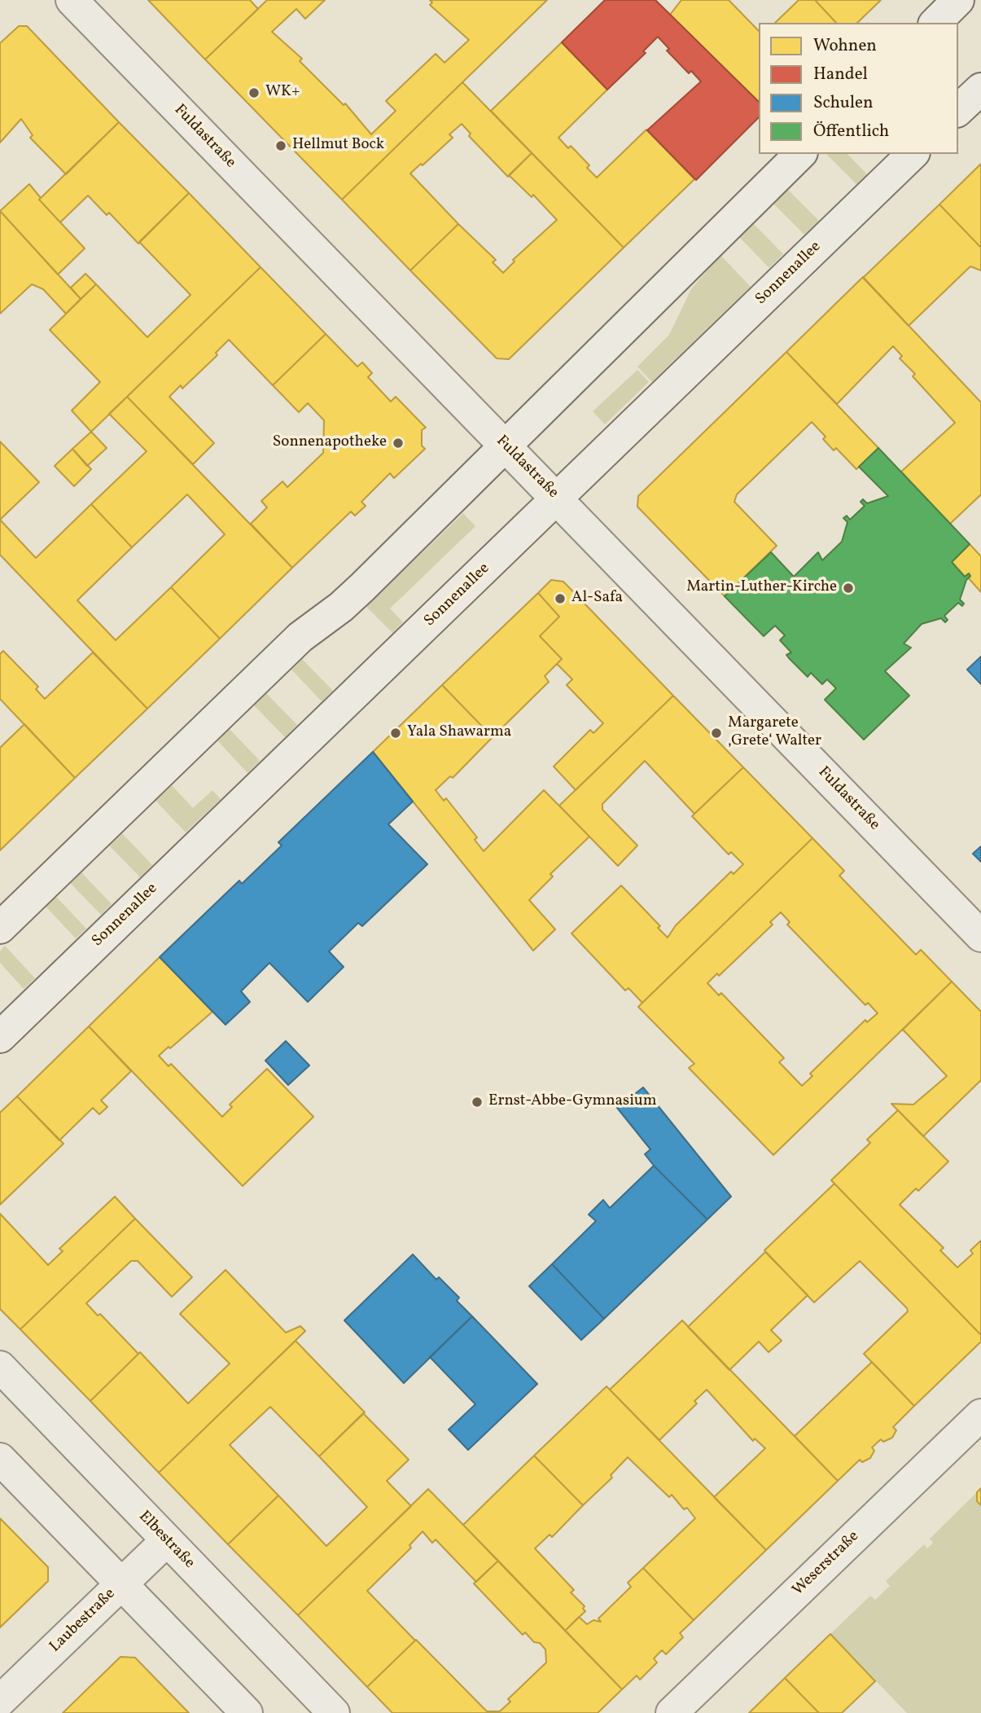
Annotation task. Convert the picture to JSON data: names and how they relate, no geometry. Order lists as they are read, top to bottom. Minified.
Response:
{"streets":{"street":["Fuldastraße","Sonnenallee","Elbestraße","Weserstraße","Laubestraße"]},"crossings":[["Fuldastraße","Sonnenallee"],["Elbestraße","Laubestraße"]],"places":["WK+","Hellmut Bock","Sonnenapotheke","Martin-Luther-Kirche","Al-Safa","Yala Shawarma","Margarete ‚Grete‘ Walter","Ernst-Abbe-Gymnasium"],"legend":["Wohnen","Handel","Schulen","Öffentlich"]}
